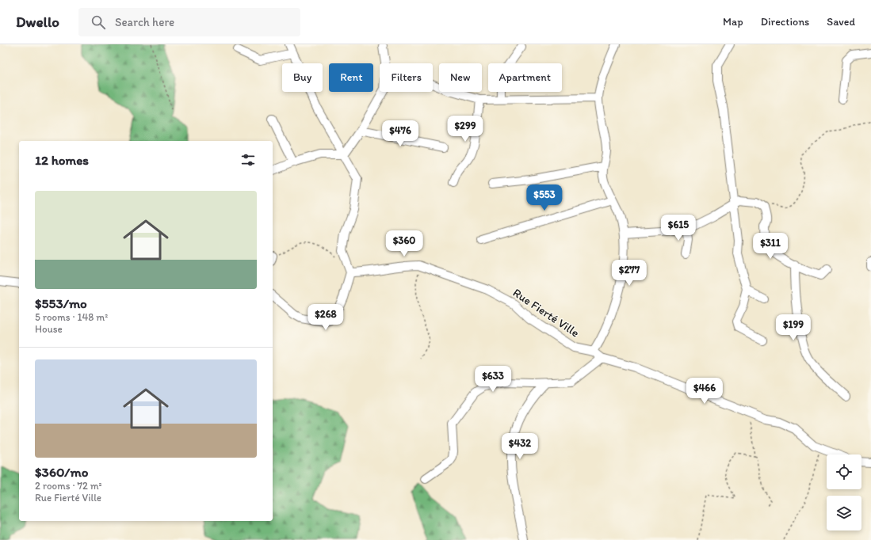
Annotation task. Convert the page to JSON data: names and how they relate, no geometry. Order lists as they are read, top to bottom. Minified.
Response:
{"streets":{"street":["Rue Fierté Ville"]},"page":{"header":"Dwello","search":"Search here","nav":["Map","Directions","Saved"],"chip":["Buy","Rent","Filters","New","Apartment"],"price":["$299","$476","$553","$615","$360","$311","$277","$268","$199","$633","$466","$432"],"heading":"12 homes","list":[{"name":"$553/mo","note":"5 rooms · 148 m² · House"},{"name":"$360/mo","note":"2 rooms · 72 m² · Rue Fierté Ville"}]}}
